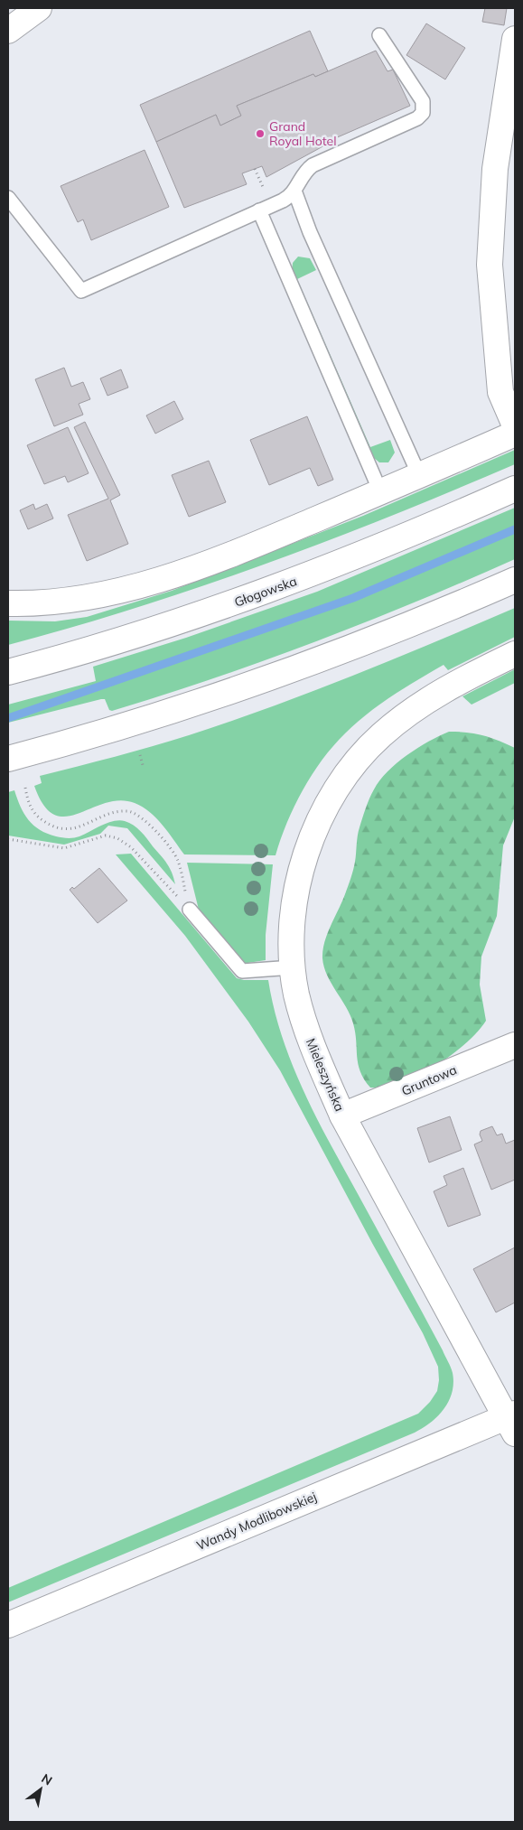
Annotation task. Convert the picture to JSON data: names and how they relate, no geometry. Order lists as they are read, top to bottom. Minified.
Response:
{"streets":{"street":["Głogowska","Mieleszyńska","Gruntowa","Wandy Modlibowskiej"]},"crossings":[["Mieleszyńska","Gruntowa"],["Mieleszyńska","Wandy Modlibowskiej"]],"places":["Grand Royal Hotel"],"north":"top right"}
